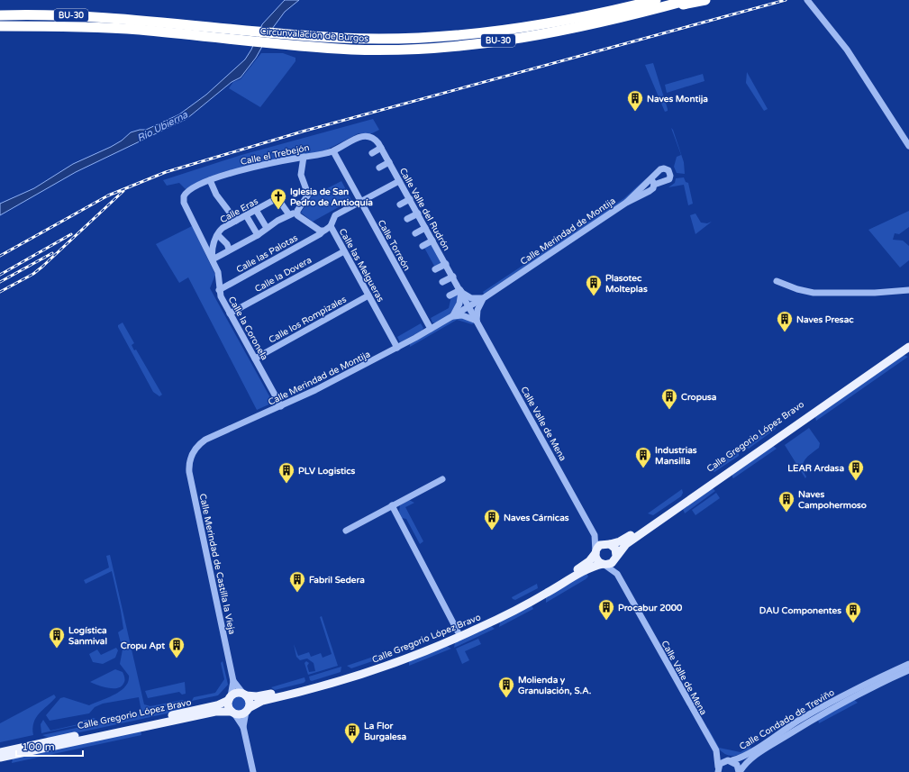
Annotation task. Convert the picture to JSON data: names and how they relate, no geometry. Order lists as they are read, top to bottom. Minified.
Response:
{"streets":{"highway":["BU-30","Circunvalación de Burgos"],"main road":["Calle Gregorio López Bravo"],"street":["Calle el Trebejón","Calle Valle del Rudrón","Calle Eras","Calle Merindad de Montija","Calle Torreón","Calle las Palotas","Calle las Melgueras","Calle la Dovera","Calle los Rompizales","Calle la Coronela","Calle Valle de Mena","Calle Merindad de Castilla la Vieja","Calle Condado de Treviño"]},"crossings":[["Calle el Trebejón","Calle Valle del Rudrón"],["Calle el Trebejón","Calle Torreón"],["Calle el Trebejón","Calle la Coronela"],["Calle Valle del Rudrón","Calle Merindad de Montija"],["Calle Valle del Rudrón","Calle Valle de Mena"],["Calle Eras","Calle la Coronela"],["Calle Merindad de Montija","Calle Torreón"],["Calle Merindad de Montija","Calle las Melgueras"],["Calle Merindad de Montija","Calle la Coronela"],["Calle Merindad de Montija","Calle Valle de Mena"],["Calle Merindad de Montija","Calle Merindad de Castilla la Vieja"],["Calle las Palotas","Calle las Melgueras"],["Calle las Palotas","Calle la Coronela"],["Calle las Melgueras","Calle la Dovera"],["Calle las Melgueras","Calle los Rompizales"],["Calle la Dovera","Calle la Coronela"],["Calle los Rompizales","Calle la Coronela"],["Calle Valle de Mena","Calle Gregorio López Bravo"],["Calle Valle de Mena","Calle Condado de Treviño"],["Calle Gregorio López Bravo","Calle Merindad de Castilla la Vieja"]],"water":["Río Ubierna"],"places":{"building":["Naves Montija","Plasotec Molteplas","Naves Presac","Cropusa","Industrias Mansilla","LEAR Ardasa","PLV Logistics","Naves Campohermoso","Naves Cárnicas","Fabril Sedera","Procabur 2000","DAU Componentes","Logística Sanmival","Cropu Apt","Molienda y Granulación, S.A.","La Flor Burgalesa"],"church":["Iglesia de San Pedro de Antioquía"]},"scale_bar":"100 m"}
